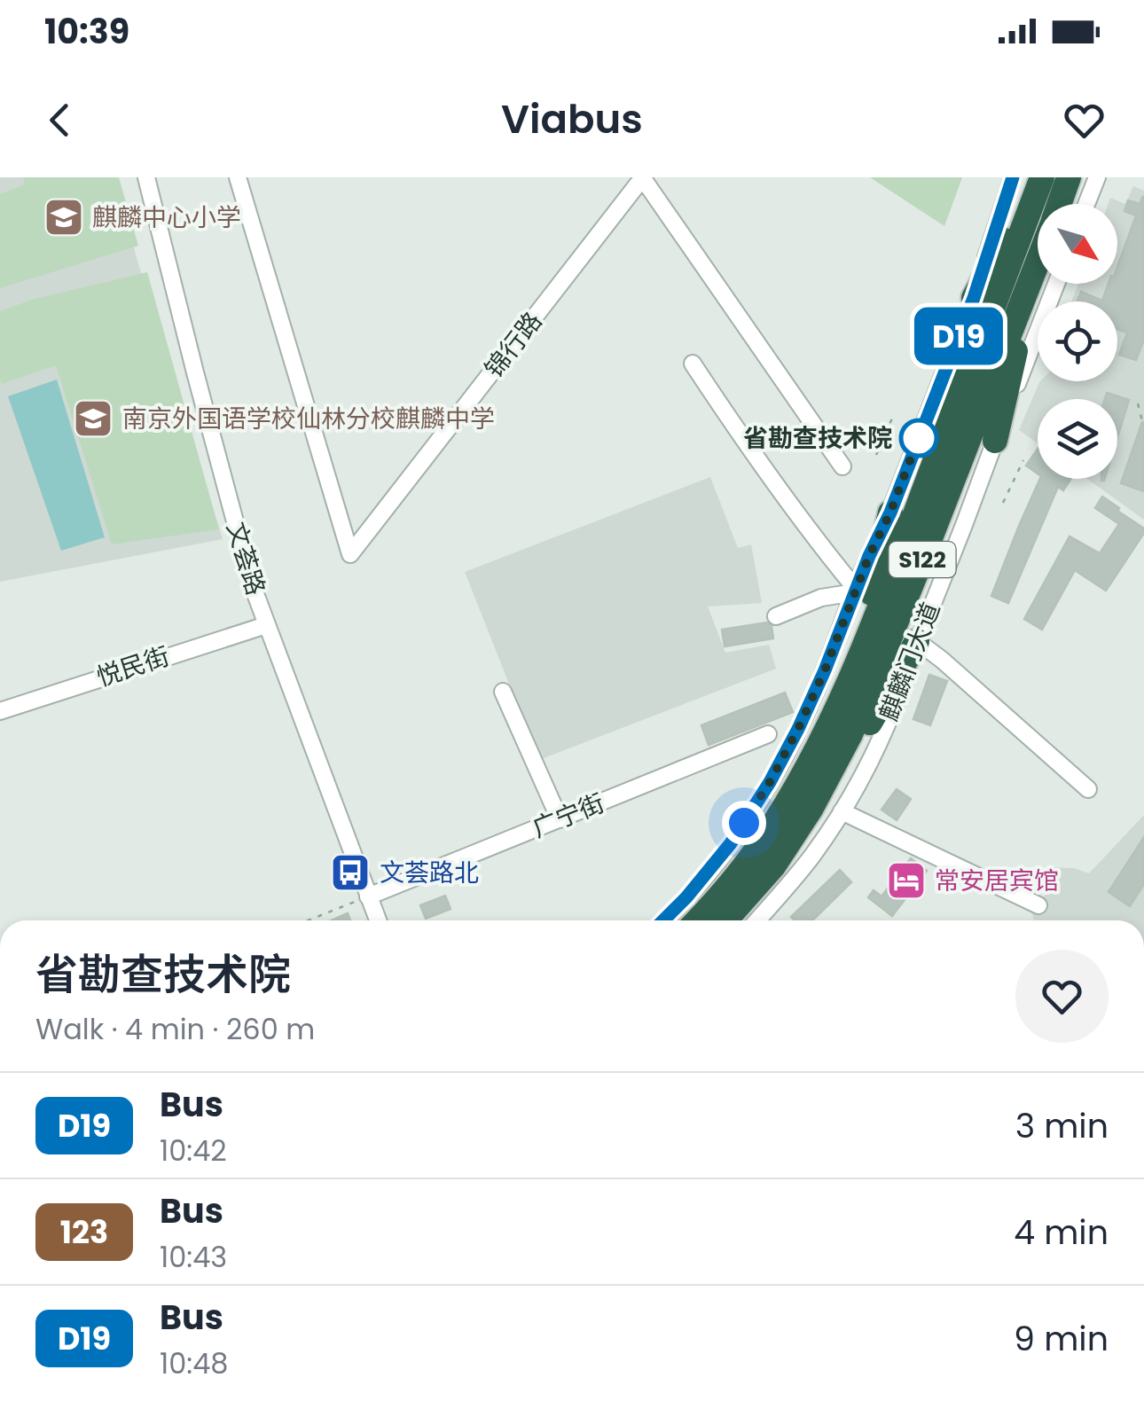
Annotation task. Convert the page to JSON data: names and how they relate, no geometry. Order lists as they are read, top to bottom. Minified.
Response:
{"streets":{"highway":["S122"],"street":["锦行路","文荟路","麒麟门大道","悦民街","广宁街"]},"crossings":[["文荟路","悦民街"],["文荟路","广宁街"]],"places":{"school or university":["麒麟中心小学","南京外国语学校仙林分校麒麟中学"],"other":["省勘查技术院"],"bus stop":["文荟路北"],"hotel":["常安居宾馆"]},"lines":["bus line D19"],"north":"bottom right","page":{"status":"10:39","header":"Viabus","on_map":"D19","heading":["省勘查技术院","Walk · 4 min · 260 m"],"list":[{"mark":"D19","name":"Bus","note":"10:42","value":"3 min"},{"mark":"123","name":"Bus","note":"10:43","value":"4 min"},{"mark":"D19","name":"Bus","note":"10:48","value":"9 min"}]}}
